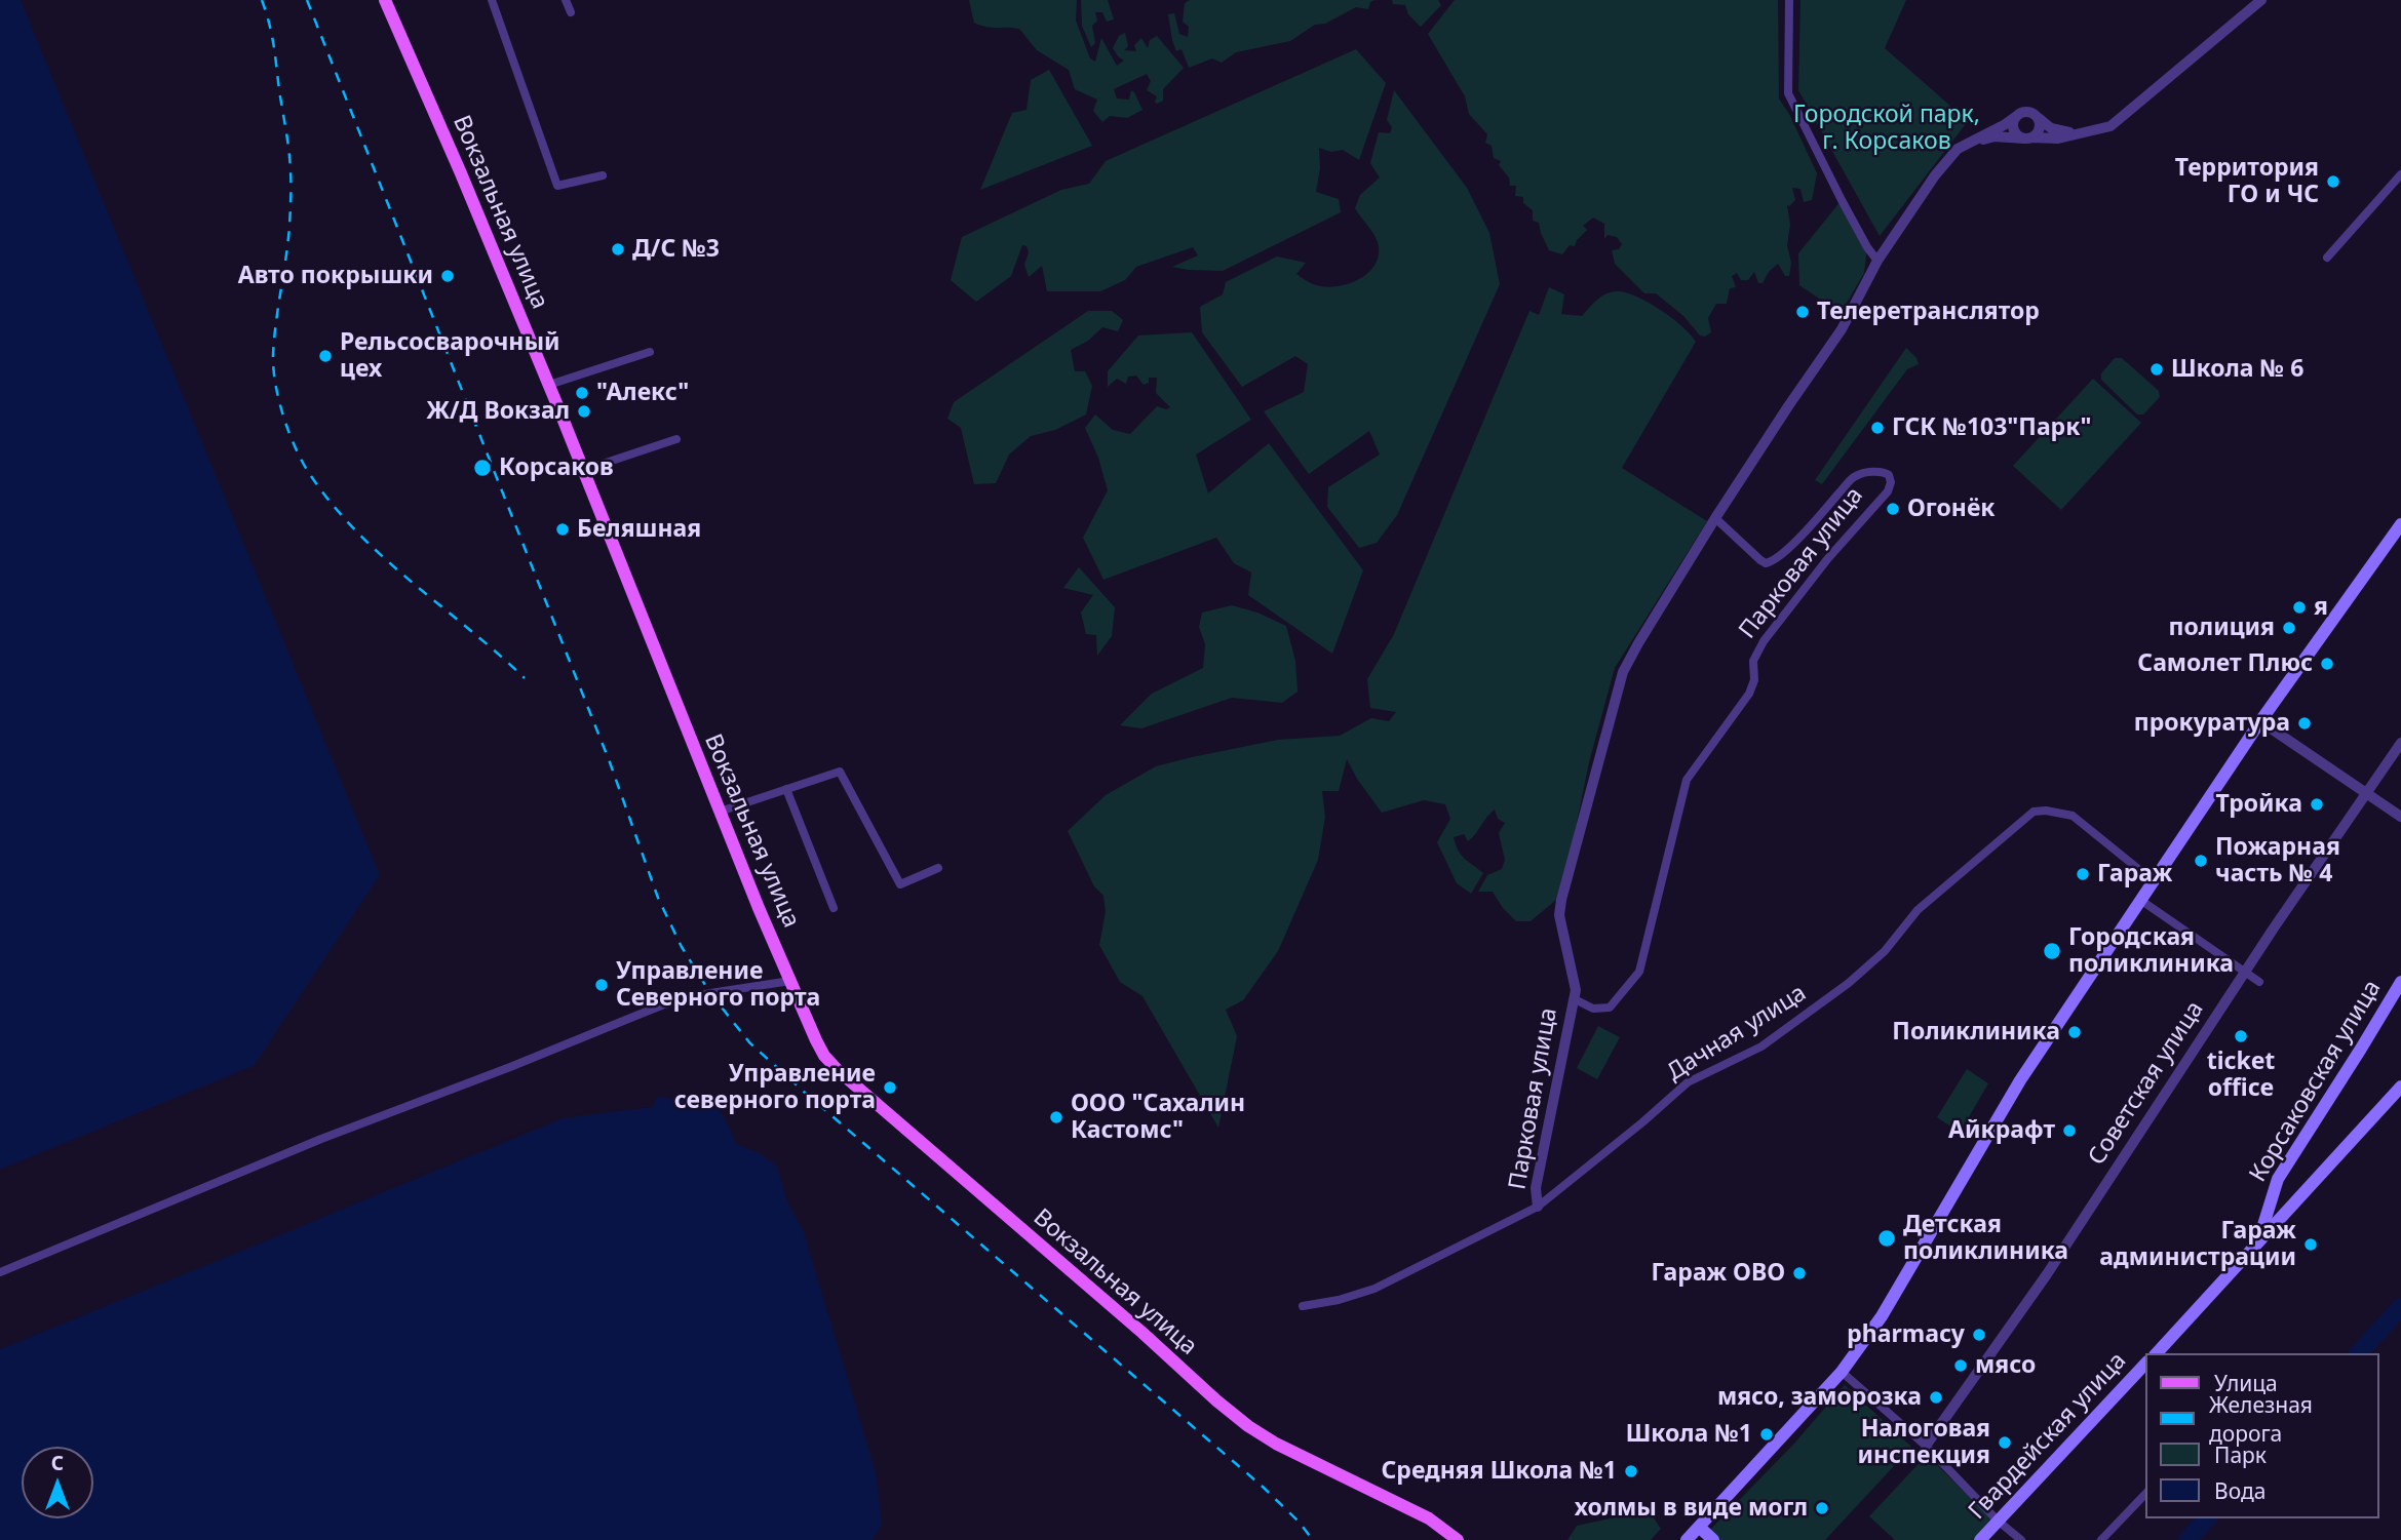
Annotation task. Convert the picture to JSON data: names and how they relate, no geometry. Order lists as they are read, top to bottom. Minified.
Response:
{"streets":{"main road":["Вокзальная улица","Корсаковская улица","Гвардейская улица"],"street":["Парковая улица","Дачная улица","Советская улица"]},"crossings":[["Парковая улица","Дачная улица"],["Корсаковская улица","Гвардейская улица"]],"parks":["Городской парк, г. Корсаков"],"places":["Территория ГО и ЧС","Д/С №3","Авто покрышки","Телеретранслятор","Рельсосварочный цех","Школа № 6","\"Алекс\"","Ж/Д Вокзал","ГСК №103\"Парк\"","Корсаков","Огонёк","Беляшная","я","полиция","Самолет Плюс","прокуратура","Тройка","Пожарная часть № 4","Гараж","Городская поликлиника","Управление Северного порта","Поликлиника","ticket office","Управление северного порта","ООО \"Сахалин Кастомс\"","Айкрафт","Детская поликлиника","Гараж администрации","Гараж ОВО","pharmacy","мясо","мясо, заморозка","Школа №1","Налоговая инспекция","Средняя Школа №1","холмы в виде могл"],"legend":["Улица","Железная дорога","Парк","Вода"],"north":"top"}
